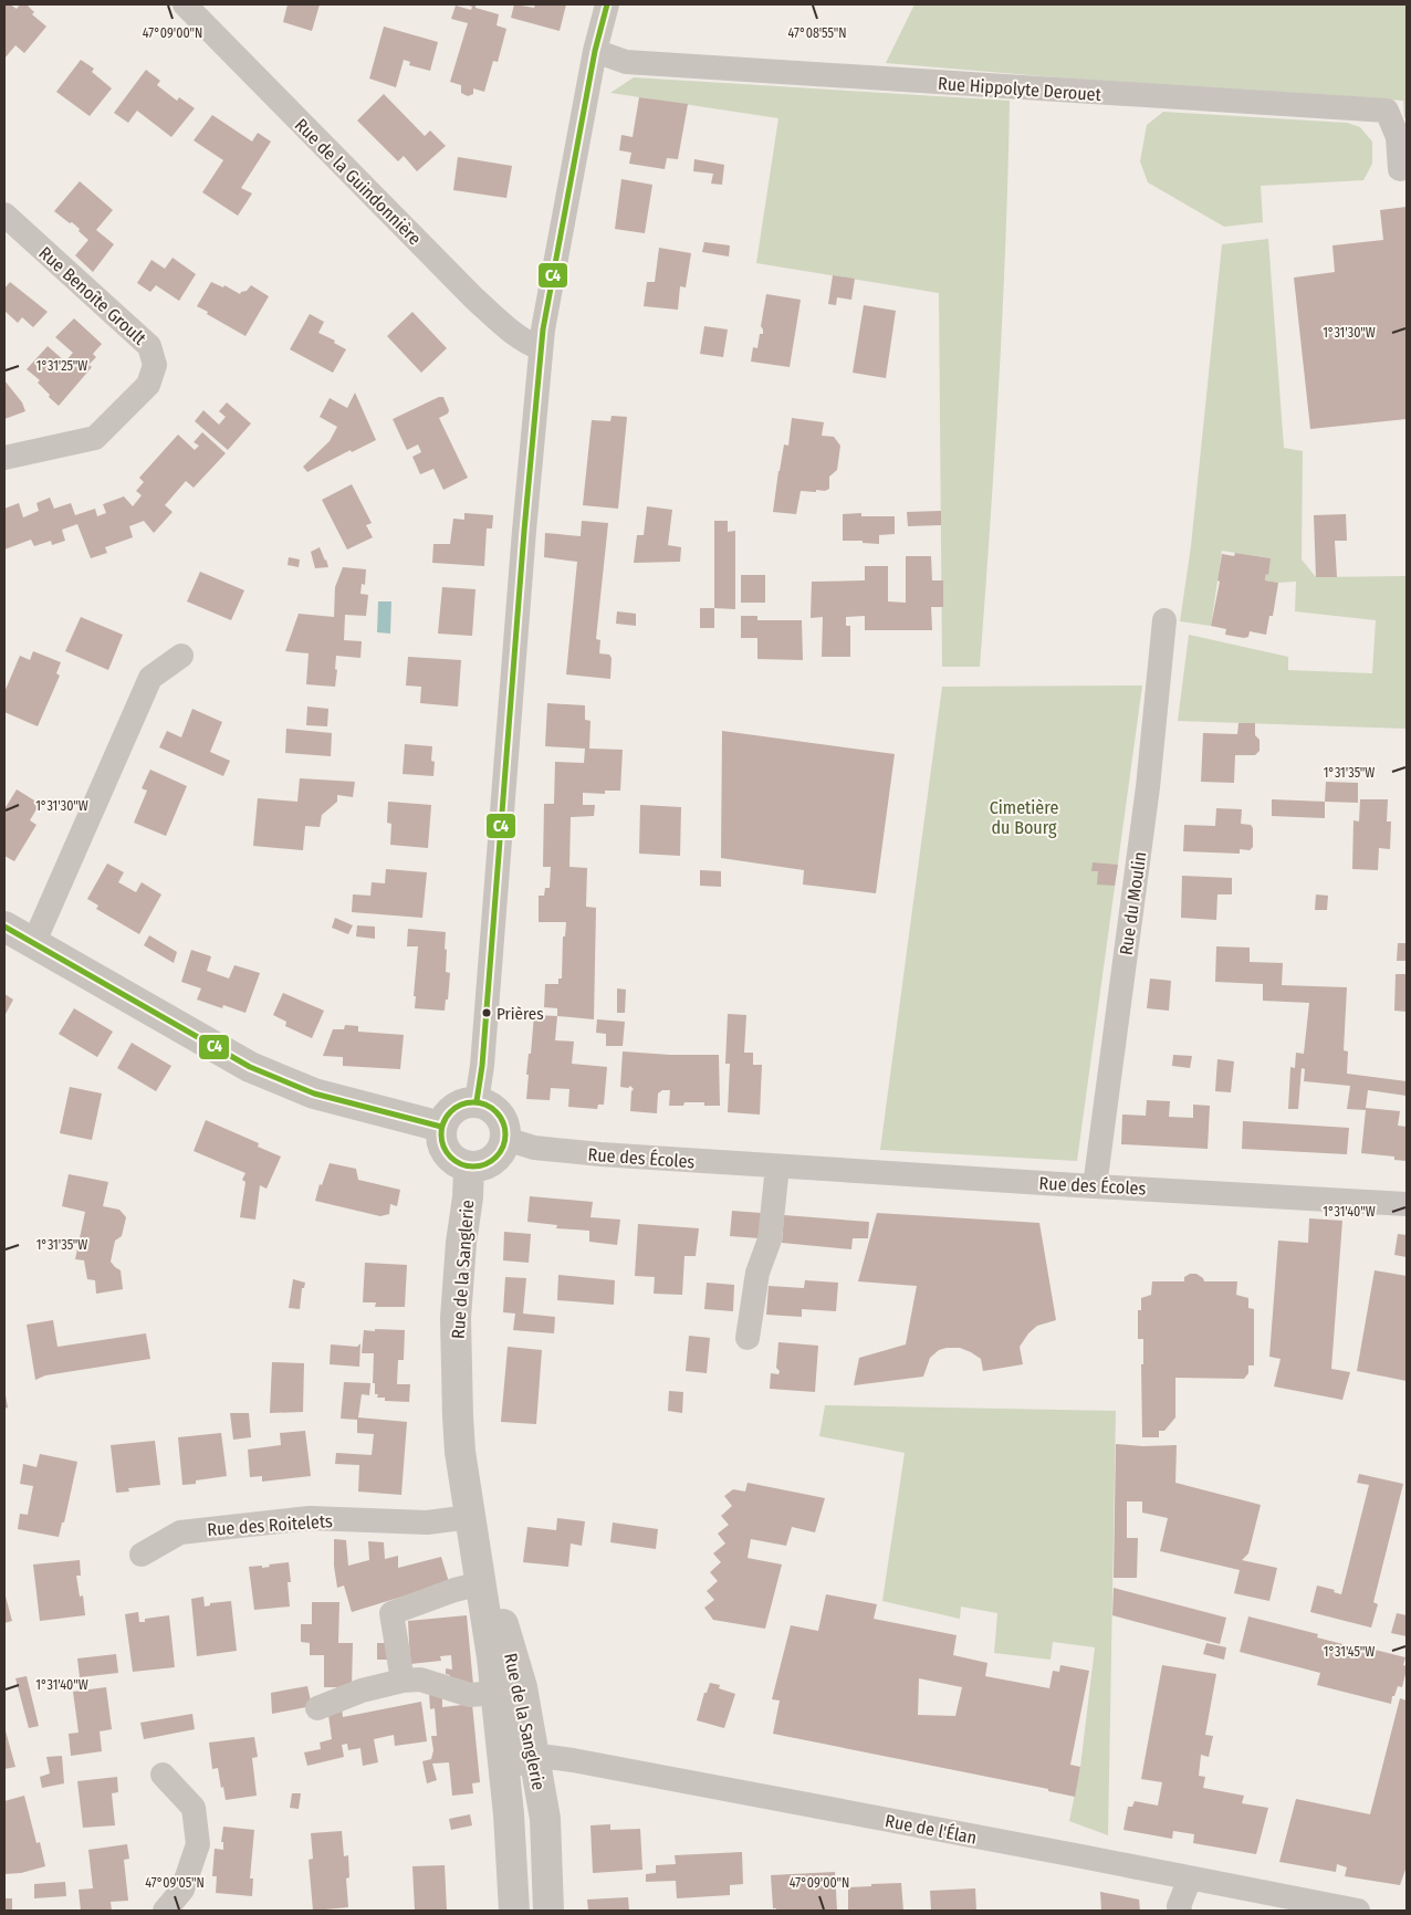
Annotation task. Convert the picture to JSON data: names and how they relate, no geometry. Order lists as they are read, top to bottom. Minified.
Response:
{"streets":{"street":["Rue Hippolyte Derouet","Rue de la Guindonnière","Rue Benoîte Groult","Rue du Moulin","Rue des Écoles","Rue de la Sanglerie","Rue des Roitelets","Rue de l'Élan"]},"crossings":[["Rue du Moulin","Rue des Écoles"],["Rue des Écoles","Rue de la Sanglerie"],["Rue de la Sanglerie","Rue des Roitelets"],["Rue de la Sanglerie","Rue de l'Élan"]],"parks":["Cimetière du Bourg"],"places":["Prières"],"lines":["transit line C4"],"coordinates":["47°08'55\"N","47°09'00\"N","1°31'30\"W","1°31'25\"W","1°31'35\"W","1°31'40\"W","1°31'45\"W","47°09'05\"N"]}
